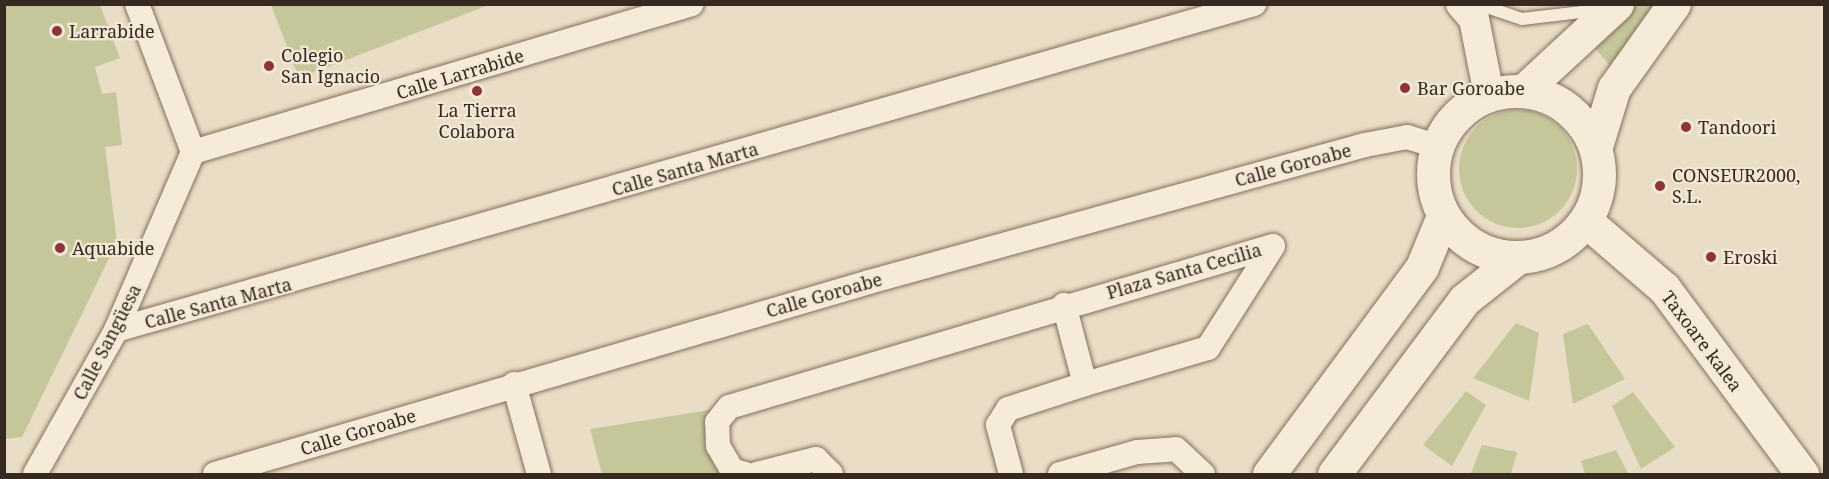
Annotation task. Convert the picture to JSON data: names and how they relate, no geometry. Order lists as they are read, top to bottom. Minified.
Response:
{"streets":{"main road":["Taxoare kalea"],"street":["Calle Larrabide","Calle Goroabe","Calle Santa Marta","Plaza Santa Cecilia","Calle Sangüesa"]},"crossings":[["Calle Larrabide","Calle Sangüesa"],["Calle Goroabe","Taxoare kalea"],["Calle Santa Marta","Calle Sangüesa"]],"places":["Larrabide","Colegio San Ignacio","Bar Goroabe","La Tierra Colabora","Tandoori","CONSEUR2000, S.L.","Aquabide","Eroski"]}
